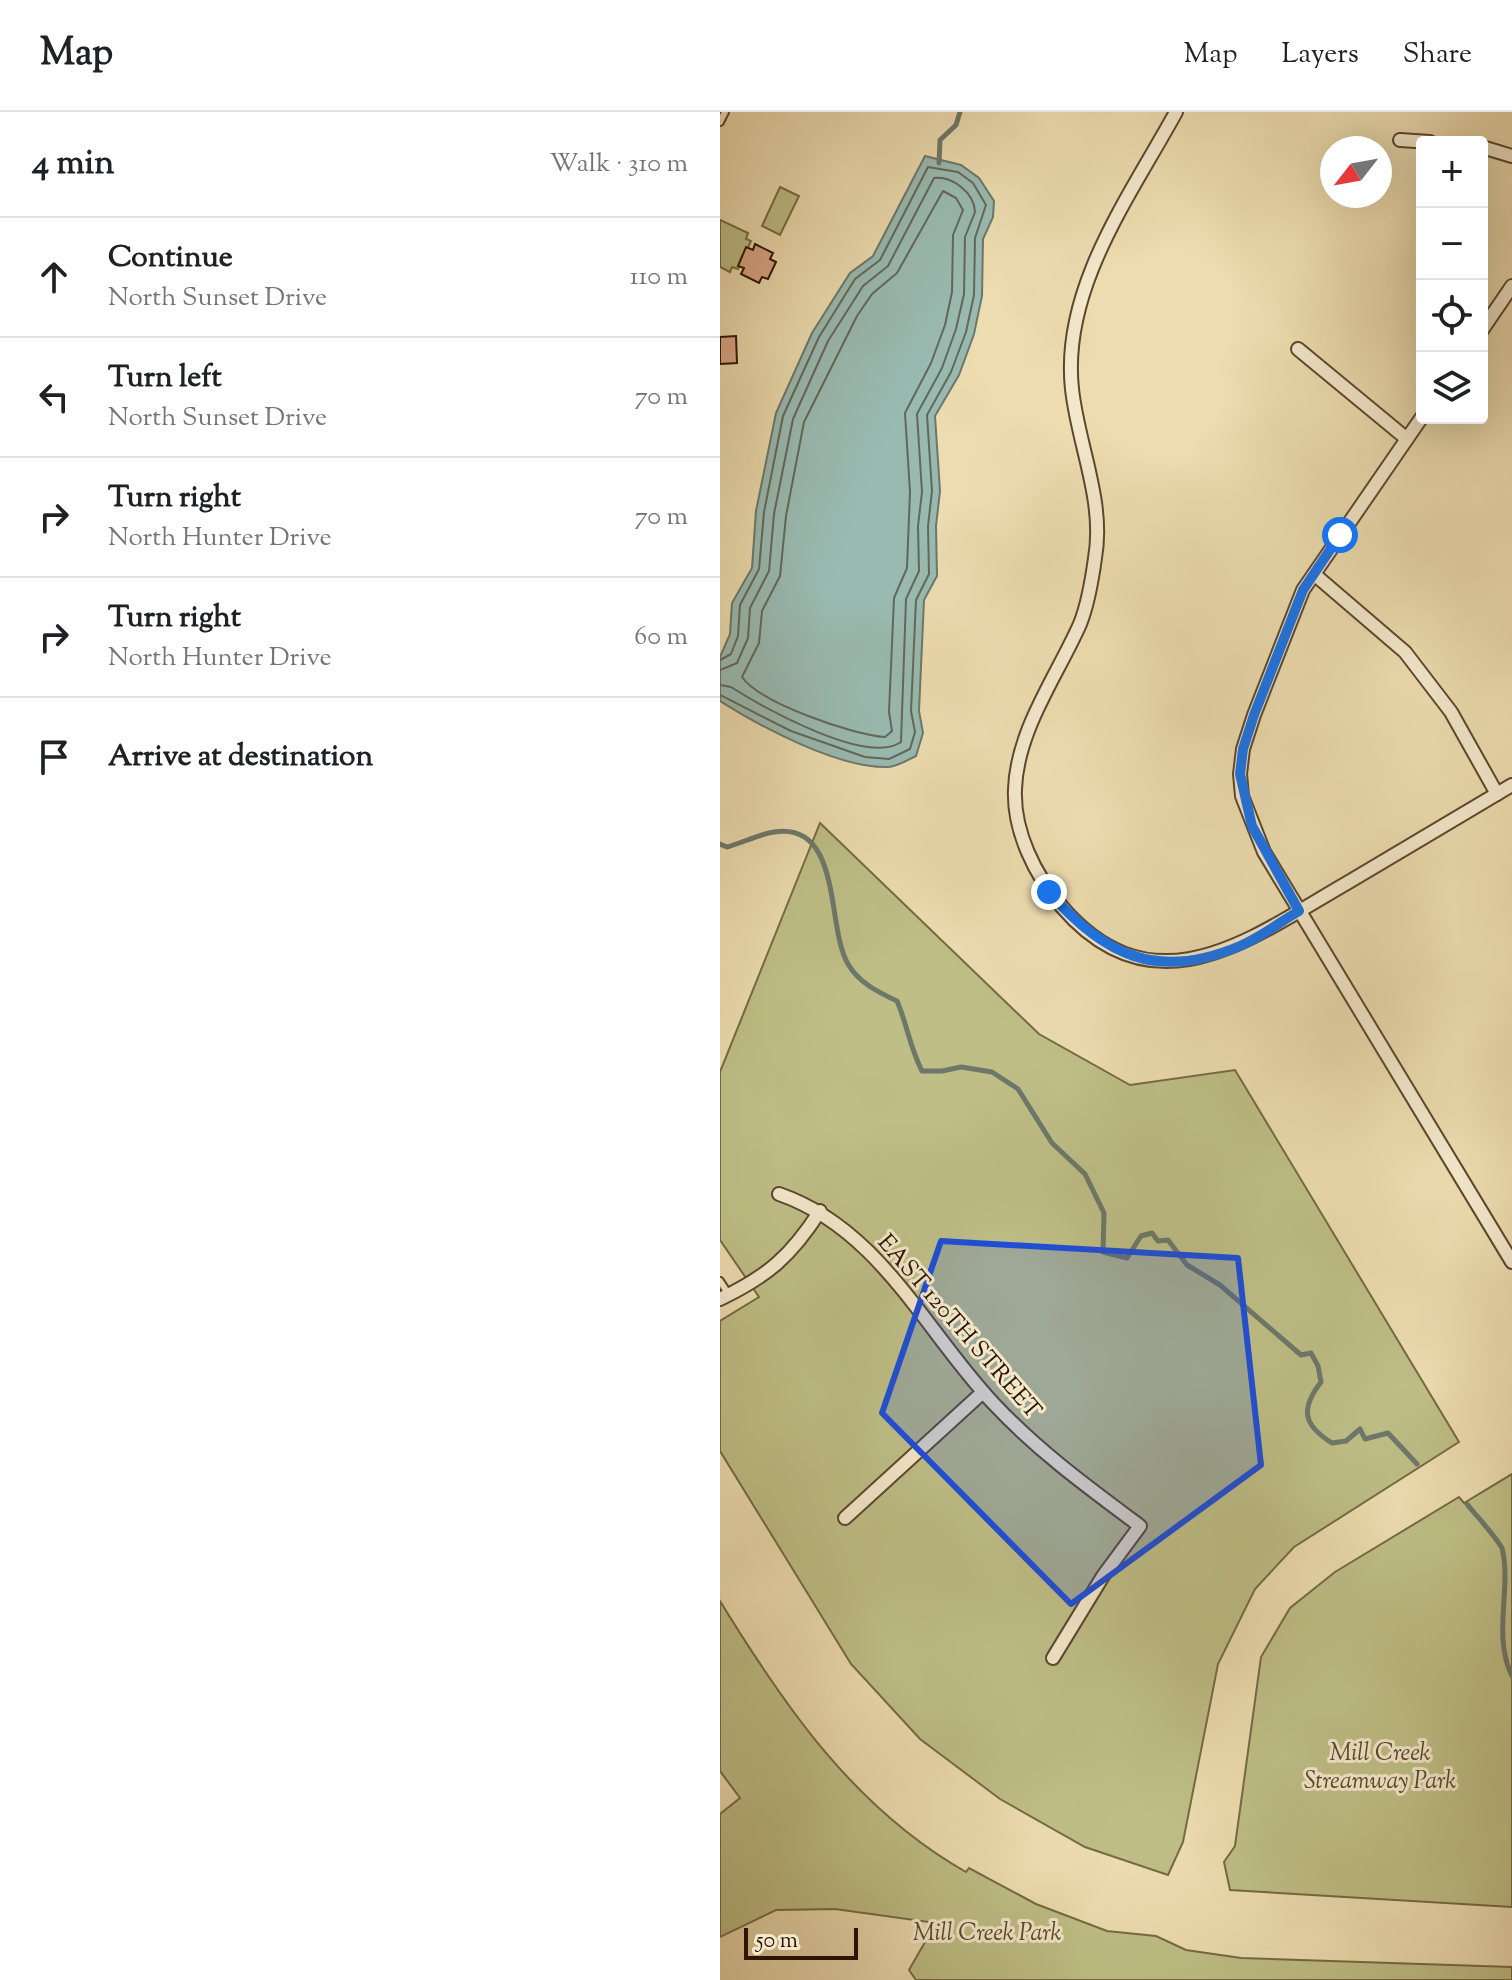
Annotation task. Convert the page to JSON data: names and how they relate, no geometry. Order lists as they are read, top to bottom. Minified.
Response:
{"streets":{"street":["EAST 120TH STREET"]},"parks":["Mill Creek Streamway Park","Mill Creek Park"],"scale_bar":"50 m","north":"bottom left","page":{"header":"Map","nav":["Map","Layers","Share"],"heading":["4 min","Walk · 310 m"],"map_buttons":["+","−"],"list":[["Continue","North Sunset Drive","110 m"],["Turn left","North Sunset Drive","70 m"],["Turn right","North Hunter Drive","70 m"],["Turn right","North Hunter Drive","60 m"],"Arrive at destination"],"scale":"50 m"}}
